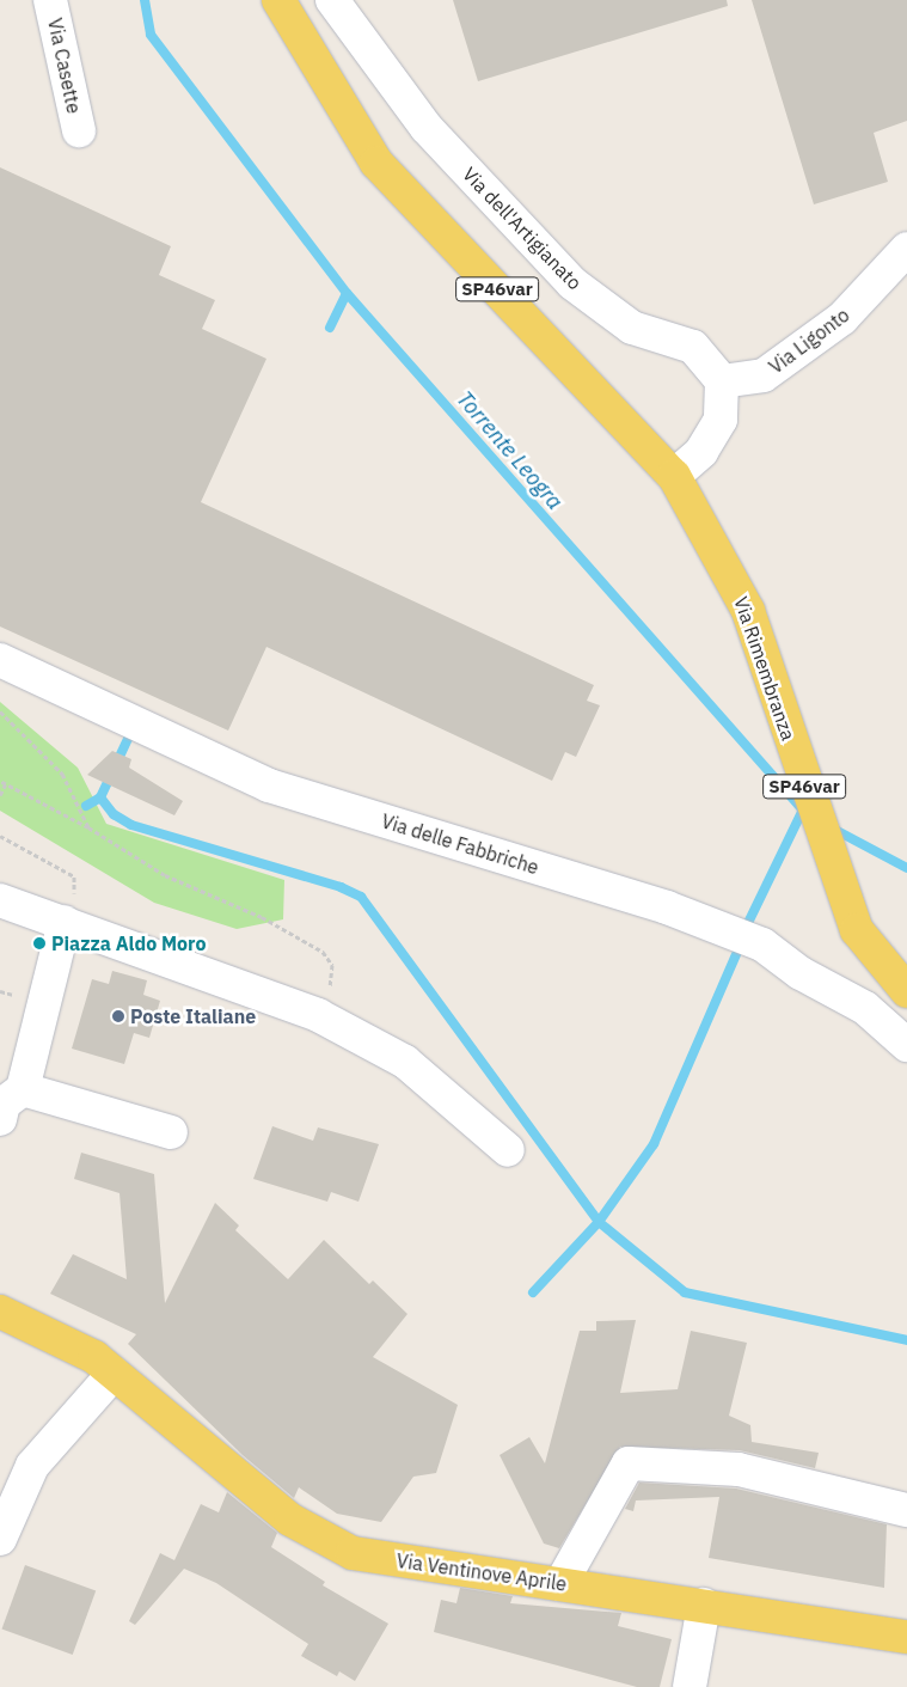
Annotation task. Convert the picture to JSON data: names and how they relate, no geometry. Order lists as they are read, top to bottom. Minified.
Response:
{"streets":{"main road":["SP46var","Via Rimembranza","Via Ventinove Aprile"],"street":["Via Casette","Via dell'Artigianato","Via Ligonto","Via delle Fabbriche"]},"crossings":[["Via dell'Artigianato","Via Ligonto"],["SP46var","Via Rimembranza"]],"water":["Torrente Leogra"],"places":["Piazza Aldo Moro","Poste Italiane"]}
